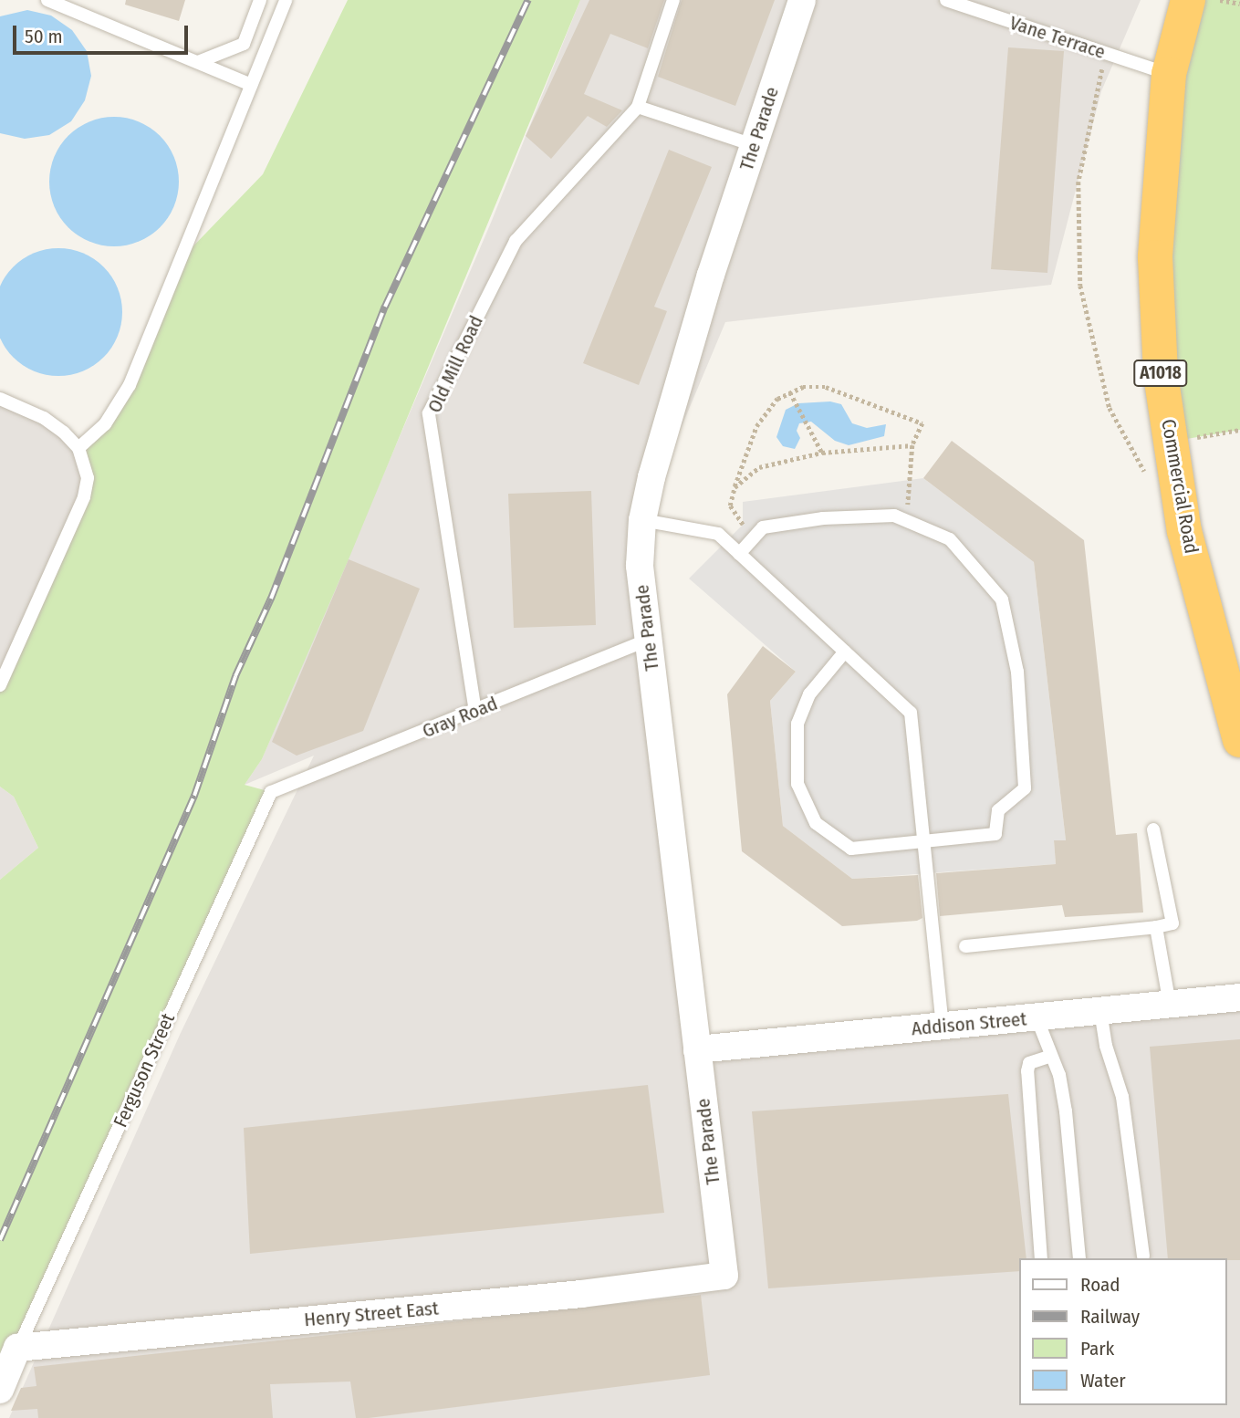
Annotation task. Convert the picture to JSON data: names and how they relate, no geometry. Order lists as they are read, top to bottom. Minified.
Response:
{"streets":{"highway":["A1018","Commercial Road"],"street":["The Parade","Addison Street","Henry Street East"],"lane":["Vane Terrace","Old Mill Road","Gray Road","Ferguson Street"]},"crossings":[["Vane Terrace","Commercial Road"],["The Parade","Gray Road"],["The Parade","Addison Street"],["The Parade","Henry Street East"],["Old Mill Road","Gray Road"],["Gray Road","Ferguson Street"],["Ferguson Street","Henry Street East"]],"legend":["Road","Railway","Park","Water"],"scale_bar":"50 m"}
